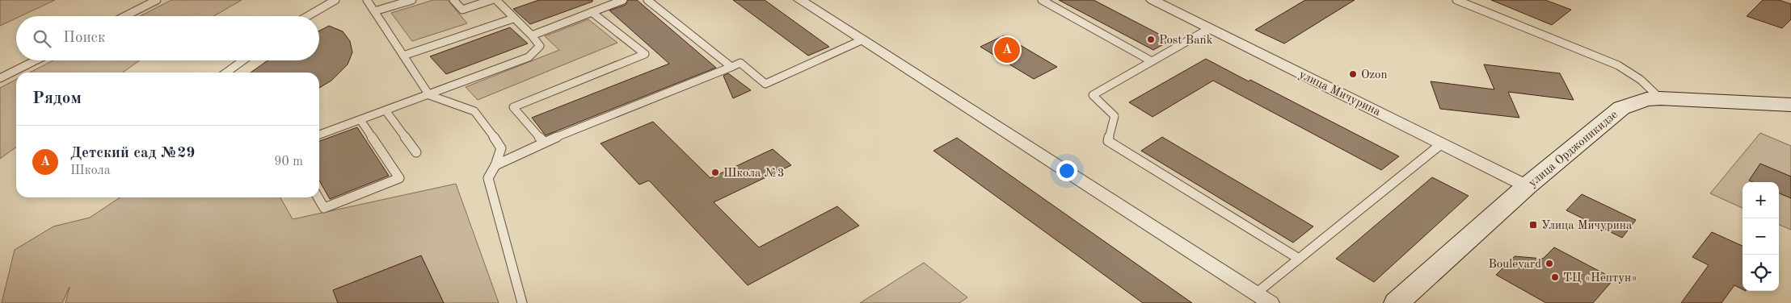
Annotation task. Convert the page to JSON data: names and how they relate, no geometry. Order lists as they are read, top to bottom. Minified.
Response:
{"streets":{"street":["улица Мичурина","улица Орджоникидзе"]},"crossings":[["улица Мичурина","улица Орджоникидзе"]],"places":{"other":["Post Bank","Ozon","Школа №3","Boulevard","ТЦ «Нептун»"],"transit":["Улица Мичурина"]},"page":{"search":"Поиск","pins":"A","heading":"Рядом","list":[{"mark":"A","name":"Детский сад №29","note":"Школа","value":"90 m"}],"map_buttons":["+","−"]}}
